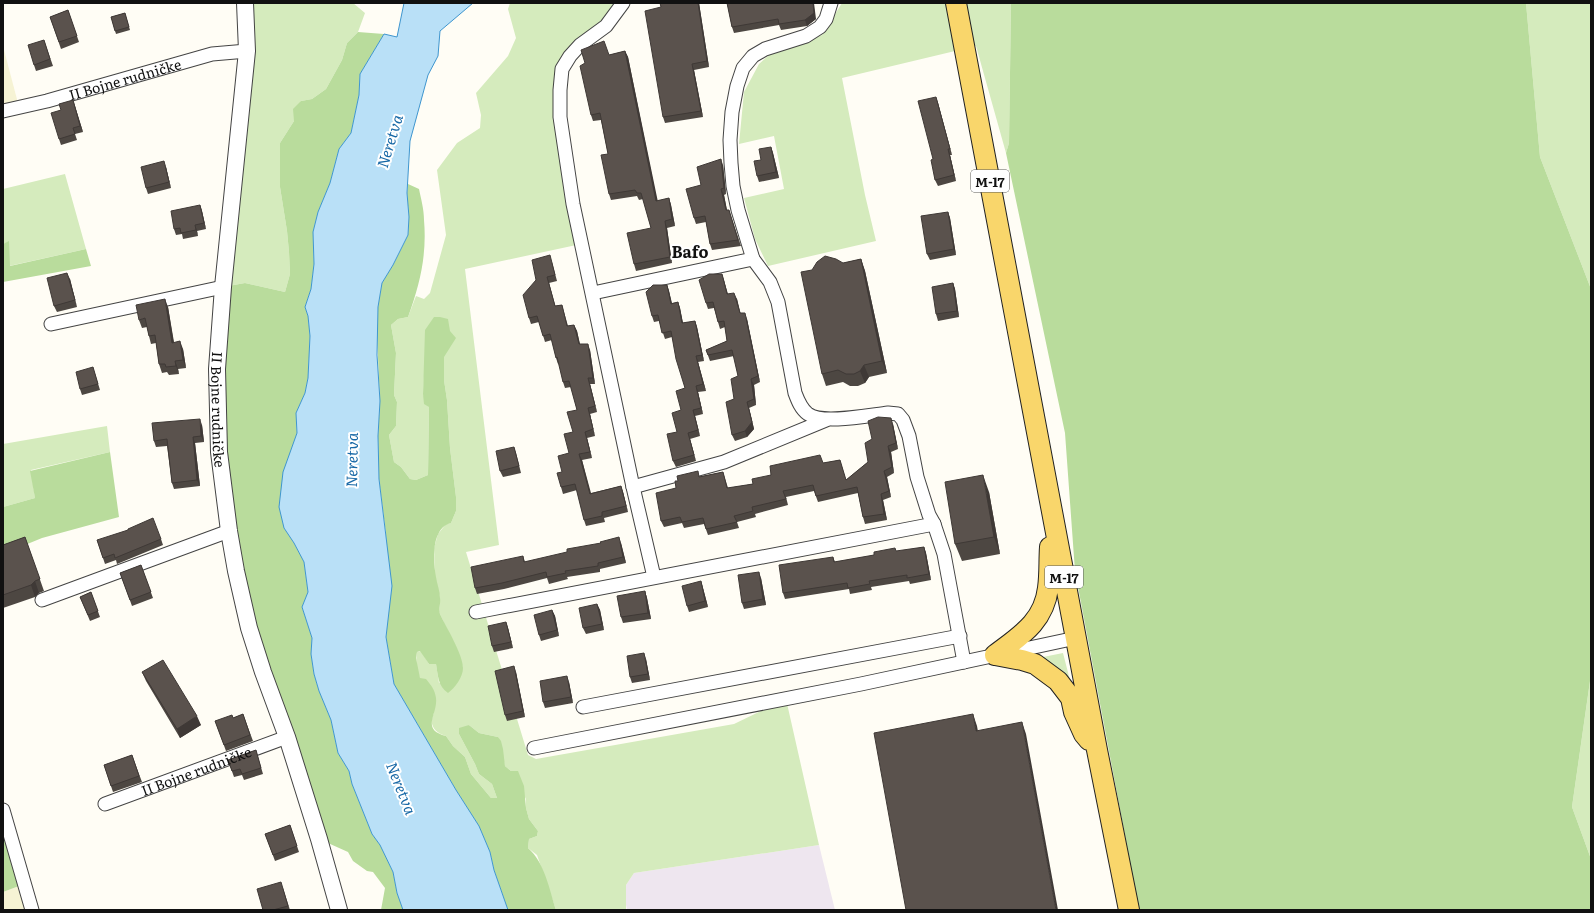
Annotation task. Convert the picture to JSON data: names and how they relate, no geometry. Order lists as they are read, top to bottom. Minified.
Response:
{"streets":{"main road":["M-17"],"street":["II Bojne rudničke"]},"districts":["Bafo"],"water":["Neretva"]}
